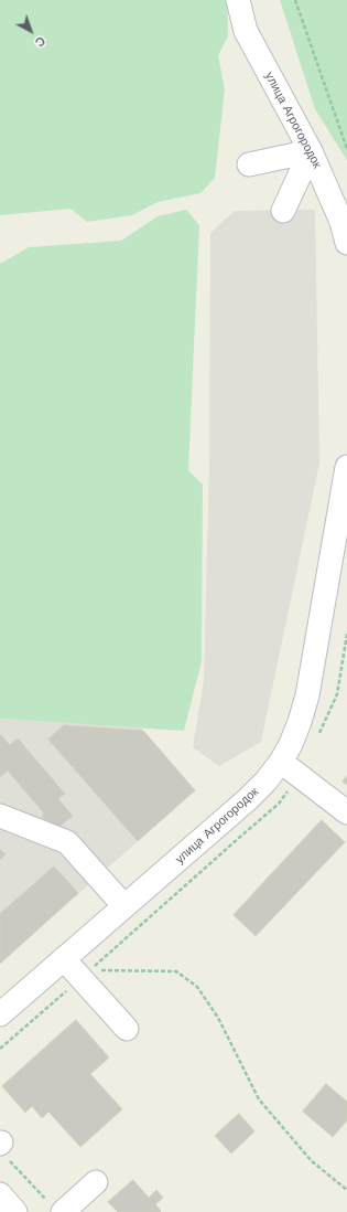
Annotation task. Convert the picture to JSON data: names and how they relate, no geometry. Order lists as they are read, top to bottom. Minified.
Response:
{"streets":{"street":["улица Агрогородок"]},"north":"bottom right"}
